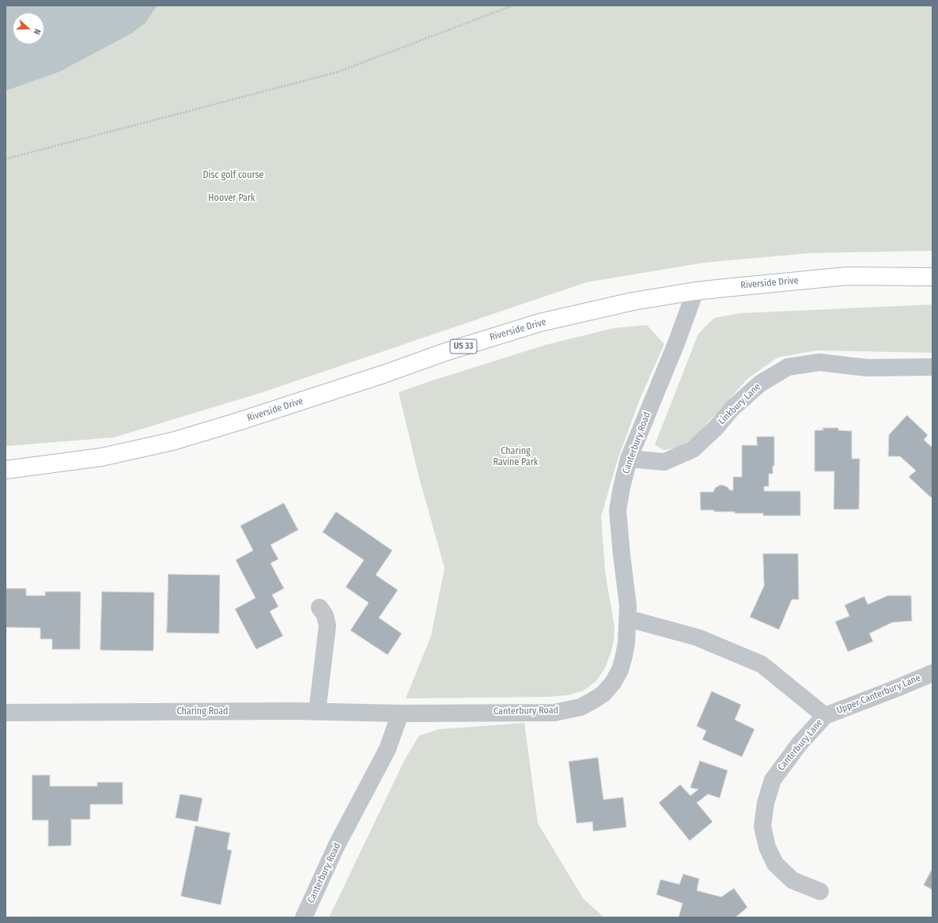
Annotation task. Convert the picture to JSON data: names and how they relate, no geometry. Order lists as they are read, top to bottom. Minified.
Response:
{"streets":{"main road":["Riverside Drive","US 33"],"street":["Linkbury Lane","Canterbury Road","Upper Canterbury Lane","Charing Road","Canterbury Lane"]},"crossings":[["Riverside Drive","Canterbury Road"],["Linkbury Lane","Canterbury Road"],["Canterbury Road","Charing Road"],["Canterbury Road","Canterbury Lane"],["Upper Canterbury Lane","Canterbury Lane"]],"parks":["Disc golf course","Hoover Park","Charing Ravine Park"],"north":"right"}
